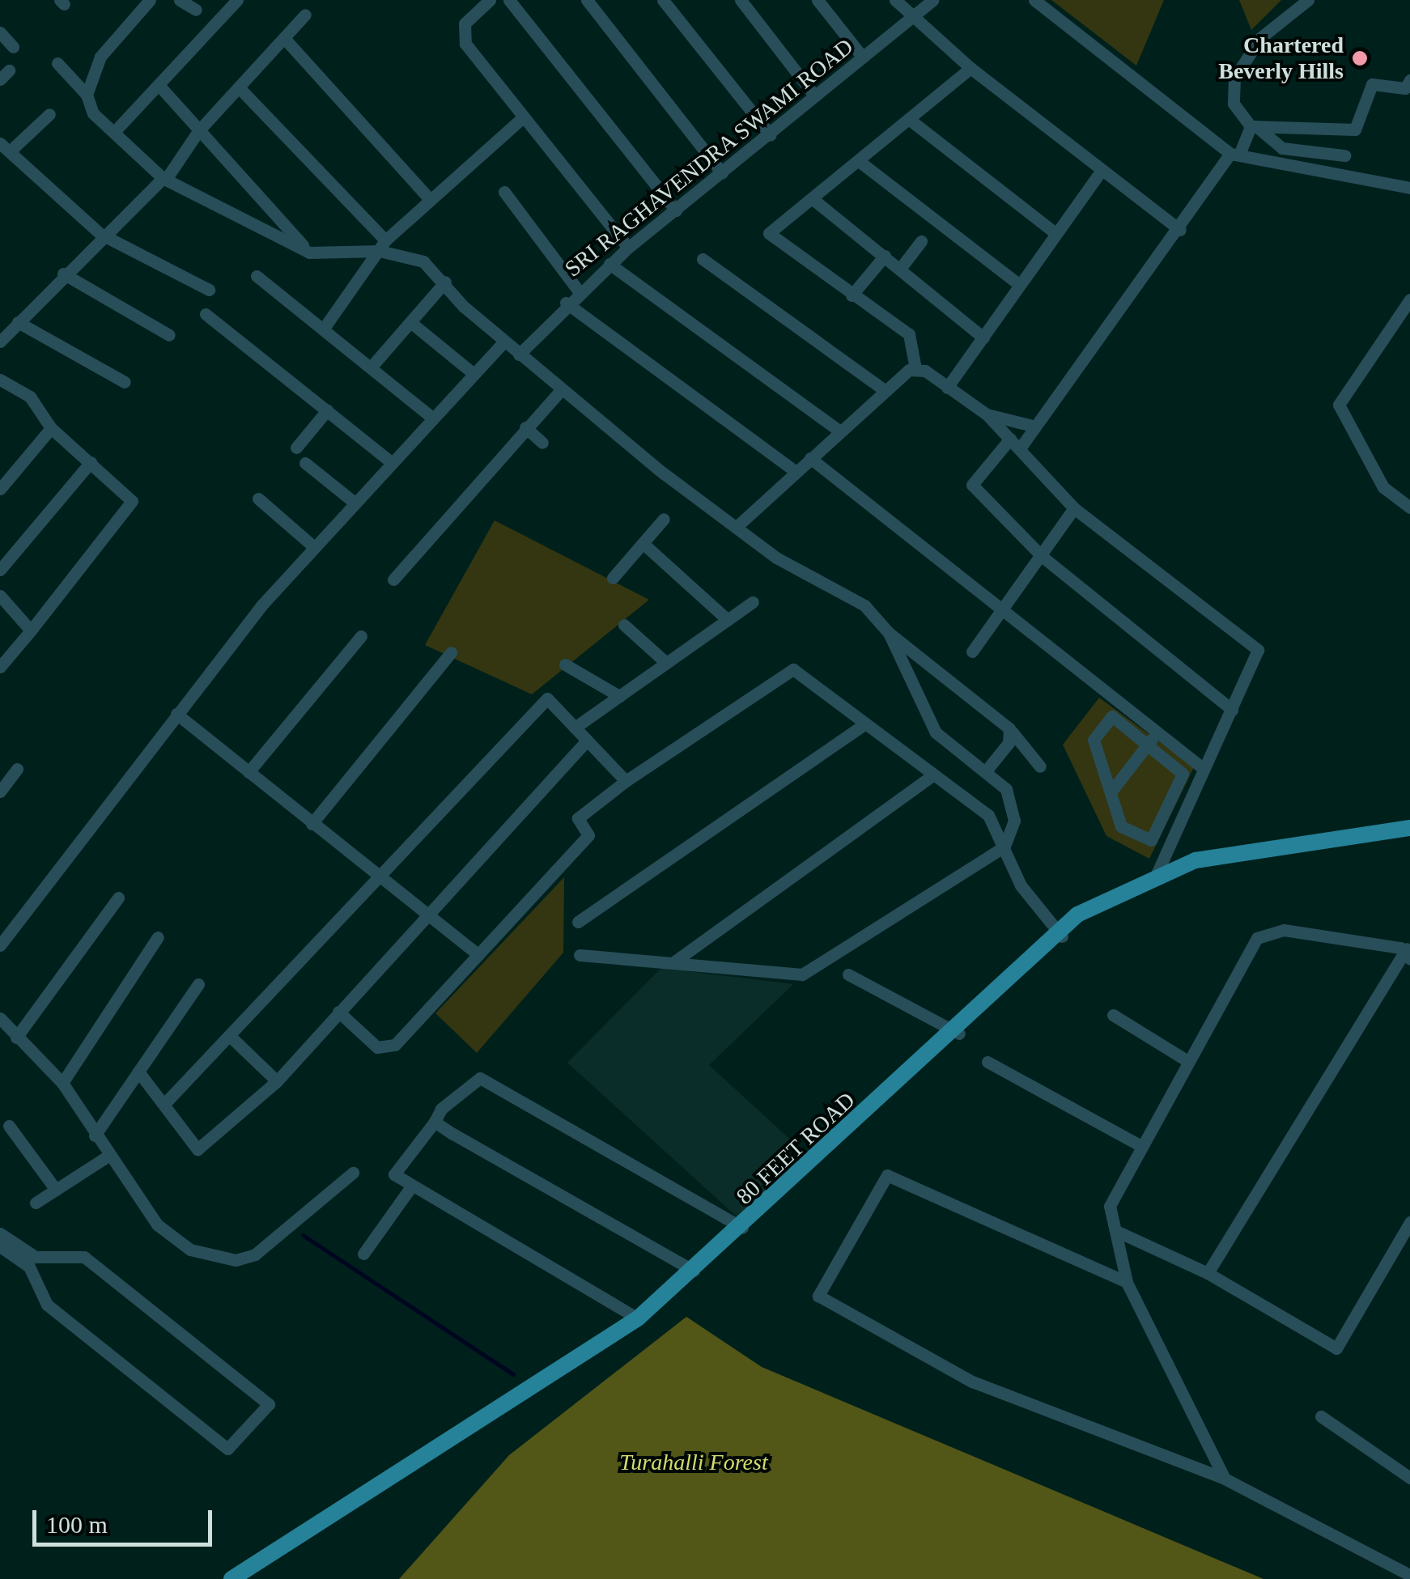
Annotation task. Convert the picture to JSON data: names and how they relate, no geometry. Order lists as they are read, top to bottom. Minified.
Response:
{"streets":{"main road":["80 FEET ROAD"],"street":["SRI RAGHAVENDRA SWAMI ROAD"]},"parks":["Turahalli Forest"],"places":["Chartered Beverly Hills"],"scale_bar":"100 m"}
